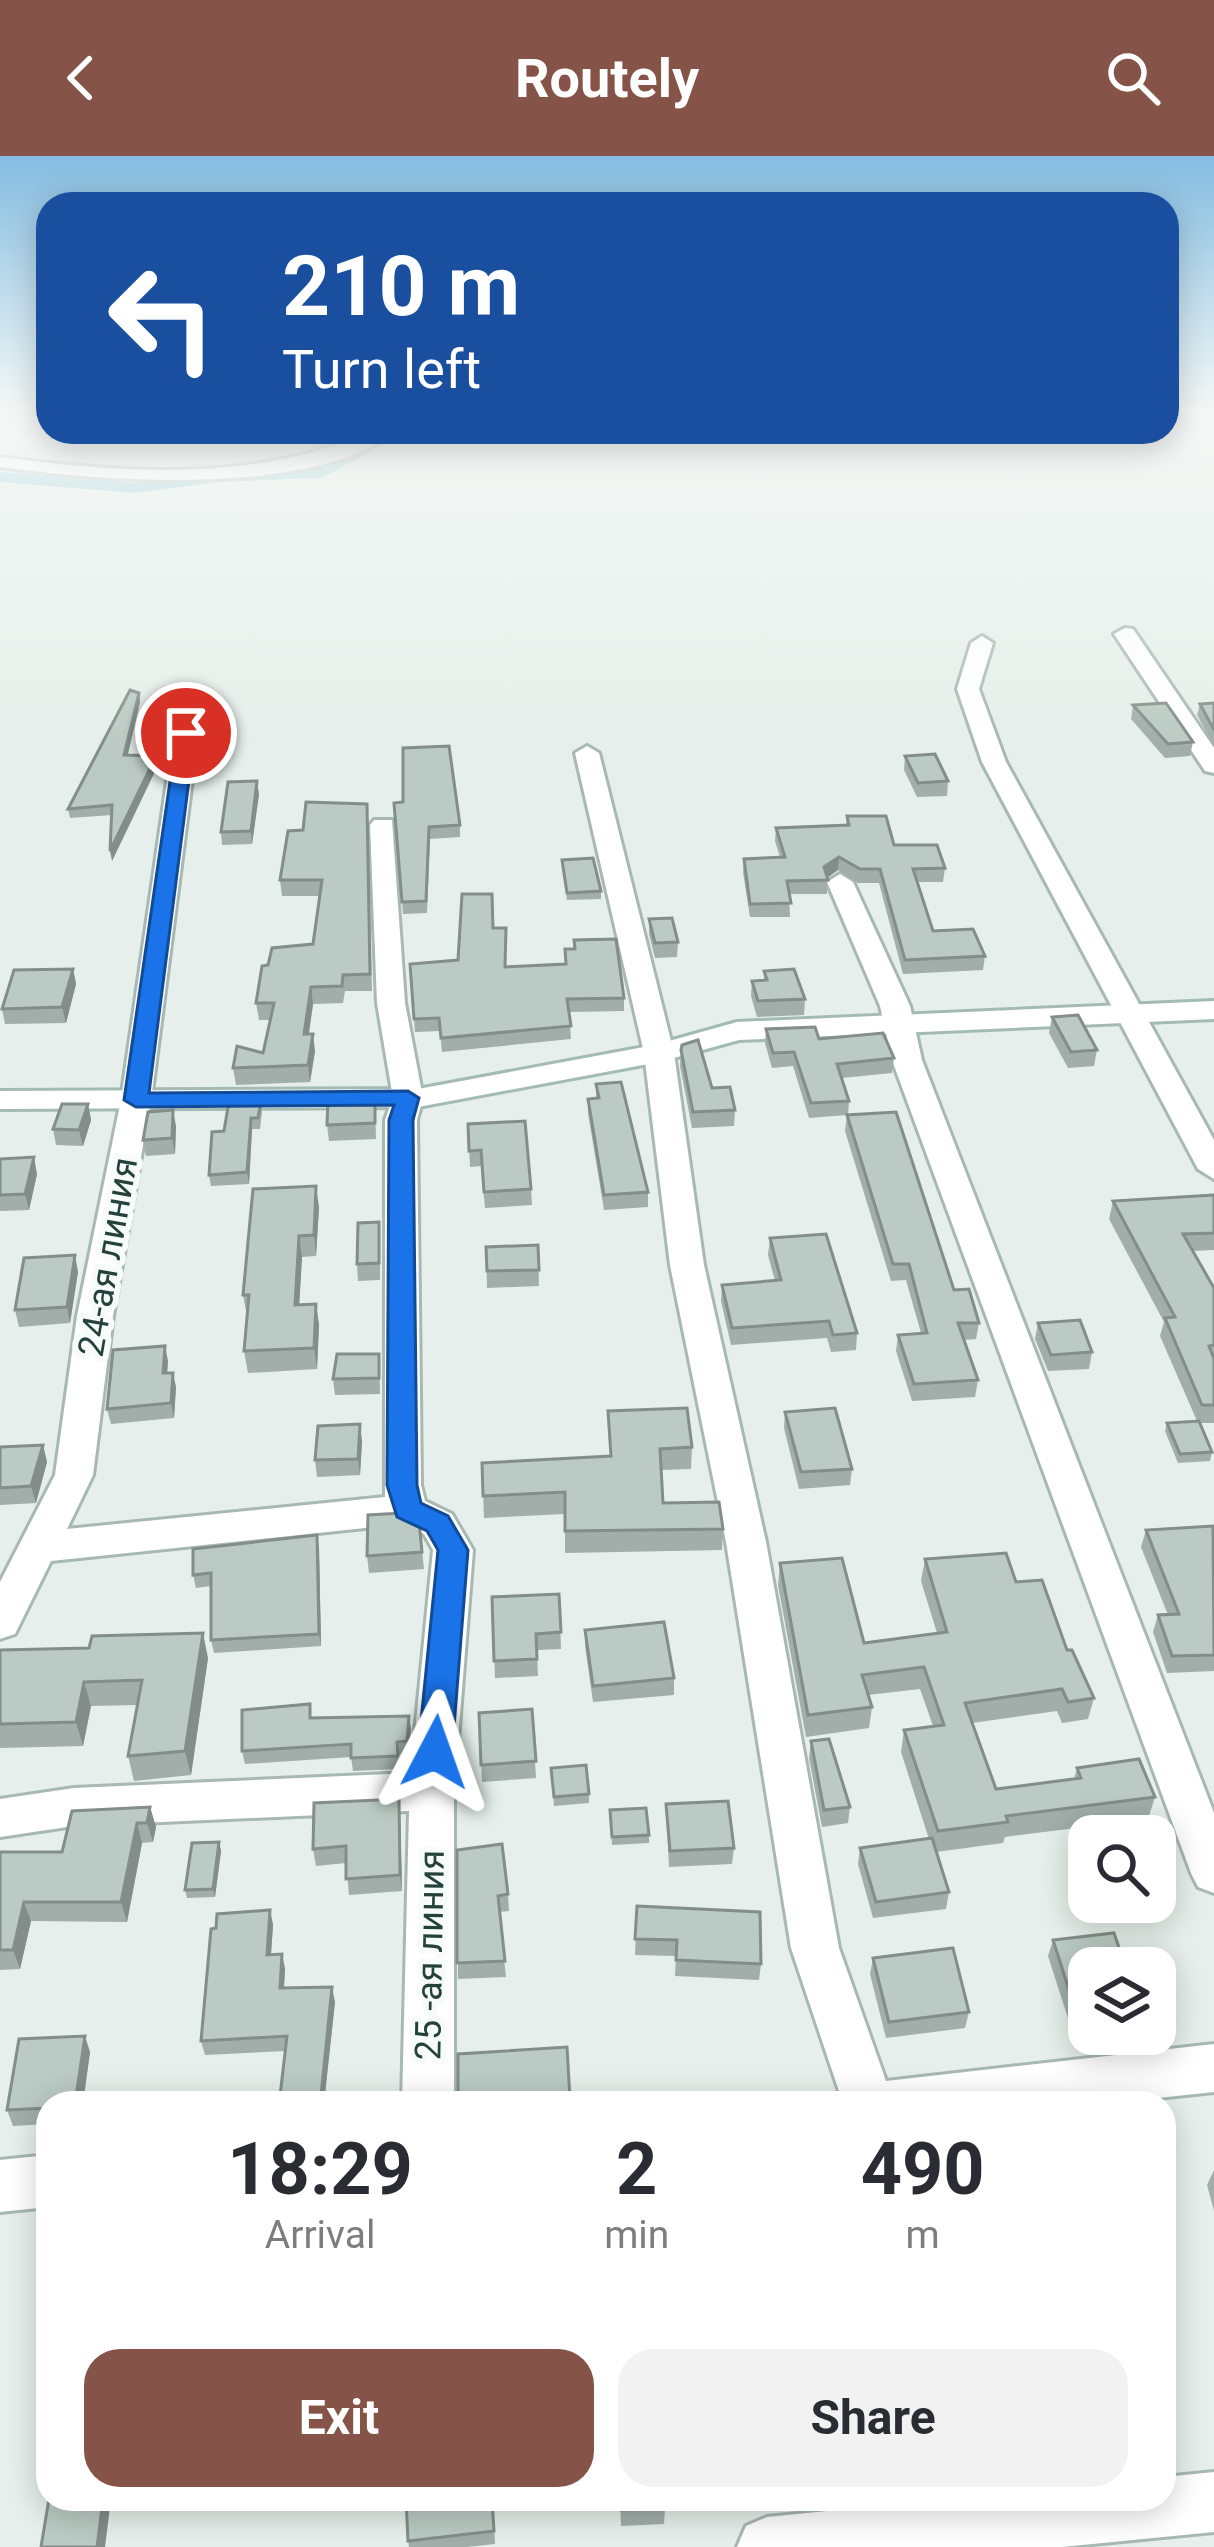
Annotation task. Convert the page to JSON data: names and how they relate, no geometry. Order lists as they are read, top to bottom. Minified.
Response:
{"streets":{"street":["24-ая линия","25 -ая линия"]},"page":{"header":"Routely","turn":["210 m","Turn left"],"eta":["18:29","Arrival","2","min","490","m"],"buttons":["Exit","Share"]}}
